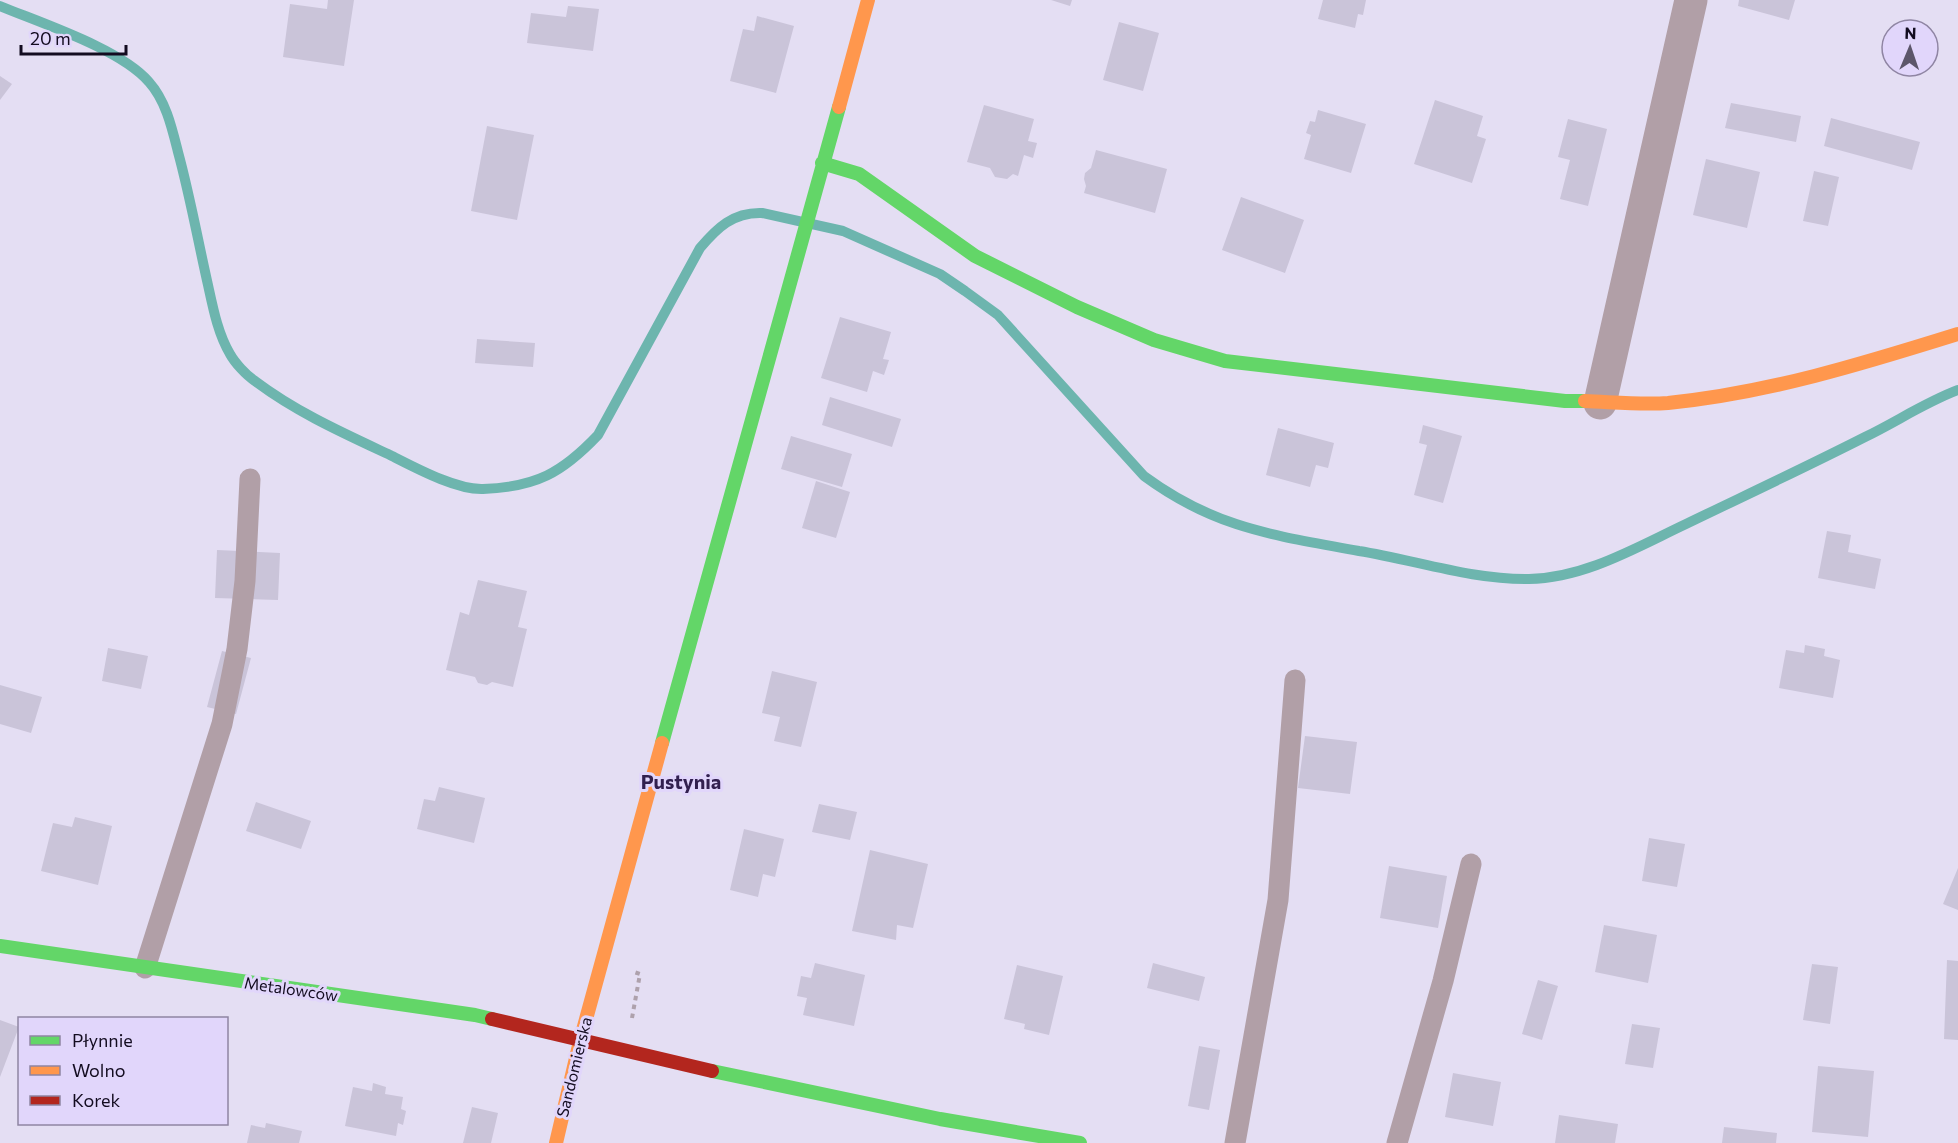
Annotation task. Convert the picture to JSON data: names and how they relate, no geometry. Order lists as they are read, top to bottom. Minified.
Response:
{"streets":{"street":["Metalowców","Sandomierska"]},"crossings":[["Metalowców","Sandomierska"]],"districts":["Pustynia"],"legend":["Płynnie","Wolno","Korek"],"scale_bar":"20 m","north":"top"}
